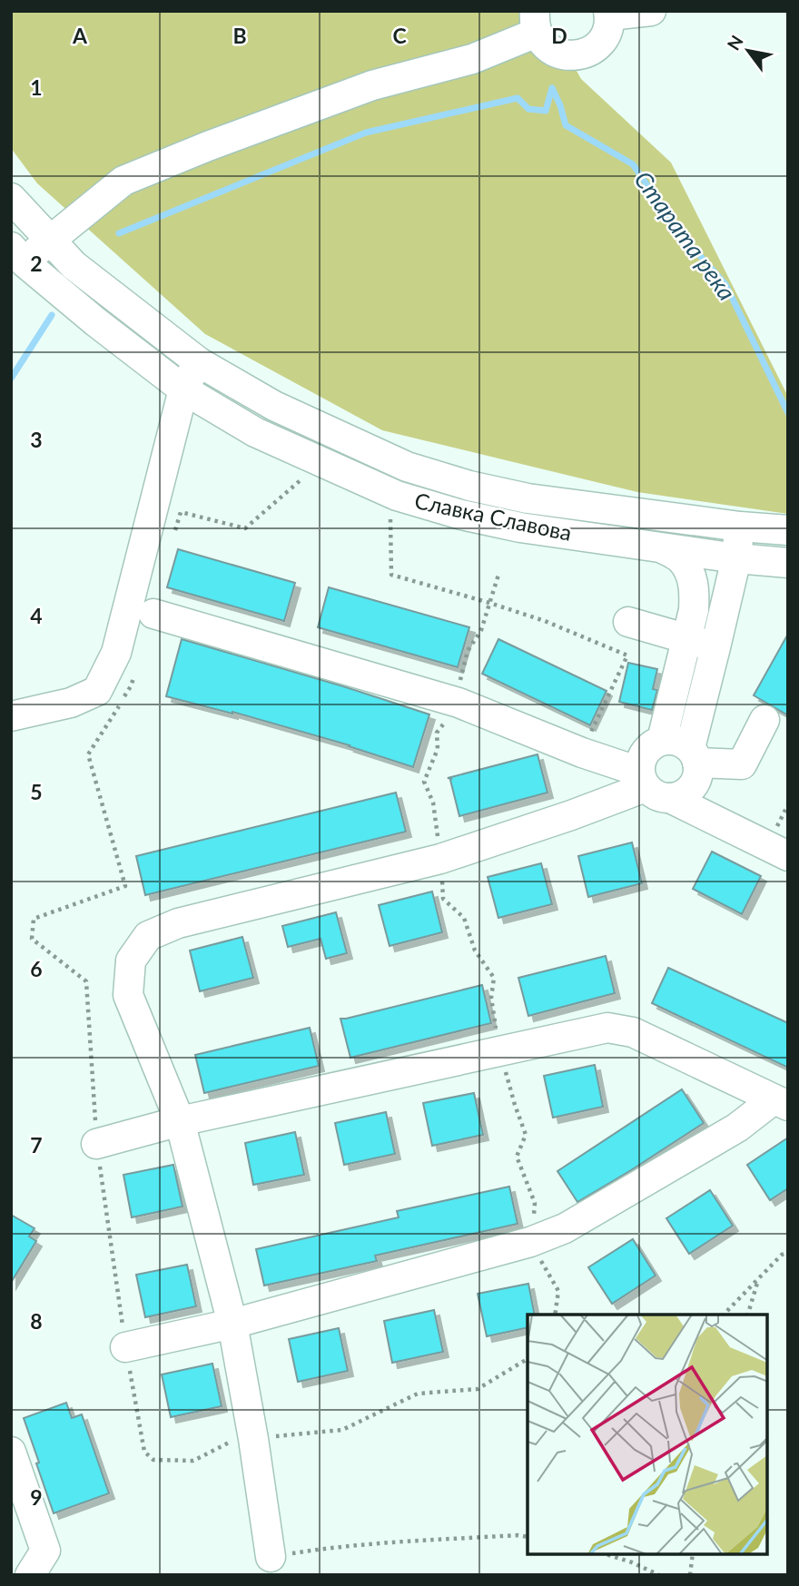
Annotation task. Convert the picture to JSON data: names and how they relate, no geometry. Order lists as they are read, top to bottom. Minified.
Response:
{"streets":{"street":["Славка Славова"]},"water":["Старата река"],"north":"top left","grid":{"columns":["A","B","C","D"],"rows":["1","2","3","4","5","6","7","8","9"]}}
